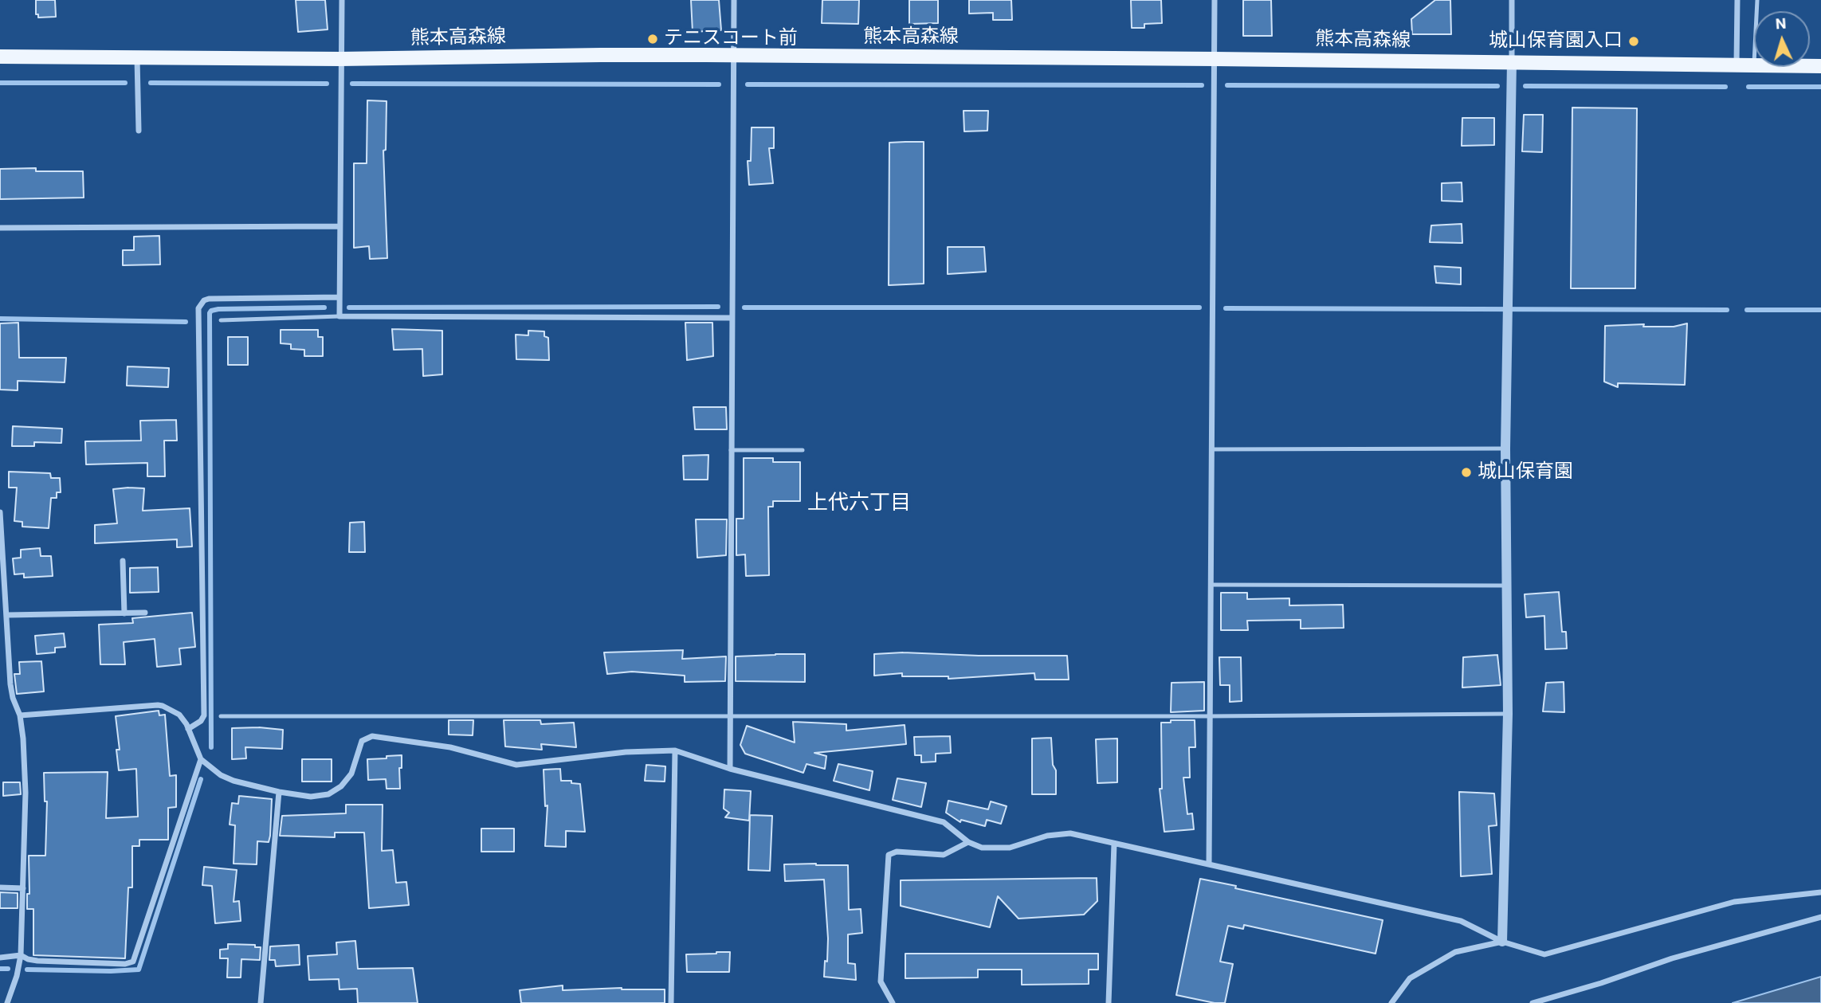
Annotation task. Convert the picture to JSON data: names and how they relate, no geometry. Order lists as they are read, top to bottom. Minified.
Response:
{"streets":{"main road":["熊本高森線"]},"districts":["上代六丁目"],"places":["テニスコート前","城山保育園入口","城山保育園"],"north":"top"}
